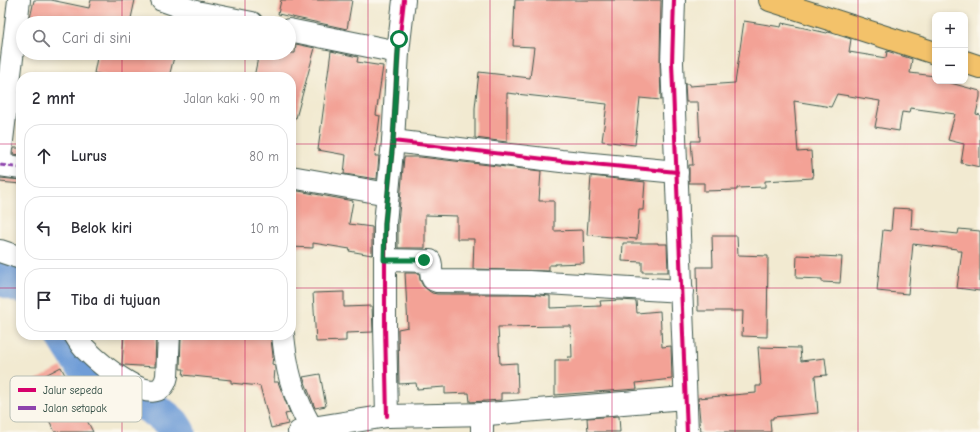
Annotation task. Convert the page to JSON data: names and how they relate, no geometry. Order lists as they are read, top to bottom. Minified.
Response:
{"legend":["Jalur sepeda","Jalan setapak"],"page":{"map_buttons":["+","−"],"search":"Cari di sini","heading":["2 mnt","Jalan kaki · 90 m"],"list":[["Lurus","80 m"],["Belok kiri","10 m"],"Tiba di tujuan"]}}
